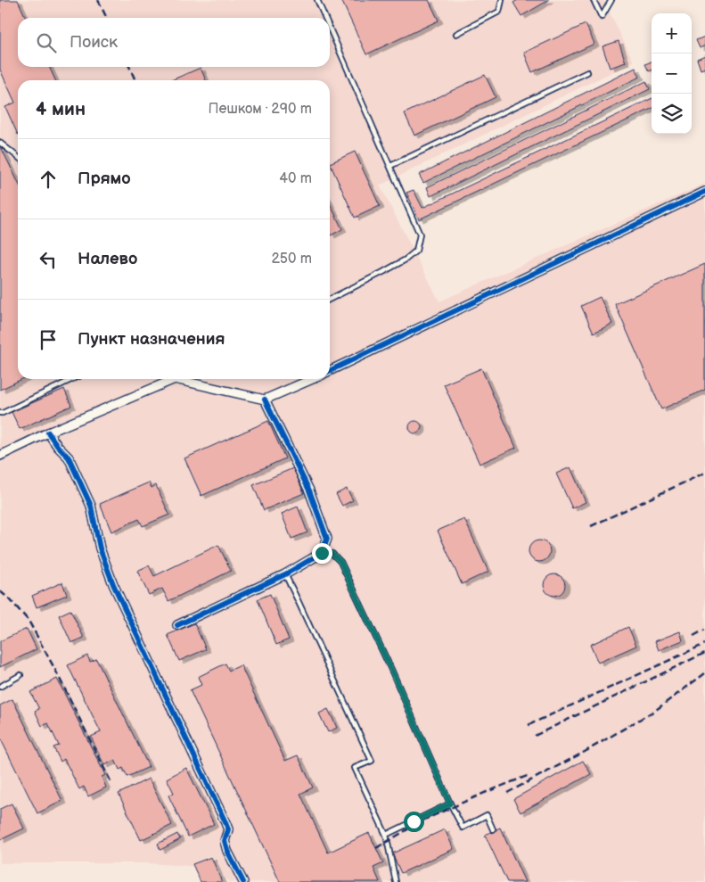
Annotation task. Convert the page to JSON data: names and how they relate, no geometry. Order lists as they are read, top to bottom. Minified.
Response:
{"page":{"map_buttons":["+","−"],"search":"Поиск","heading":["4 мин","Пешком · 290 m"],"list":[["Прямо","40 m"],["Налево","250 m"],"Пункт назначения"]}}
